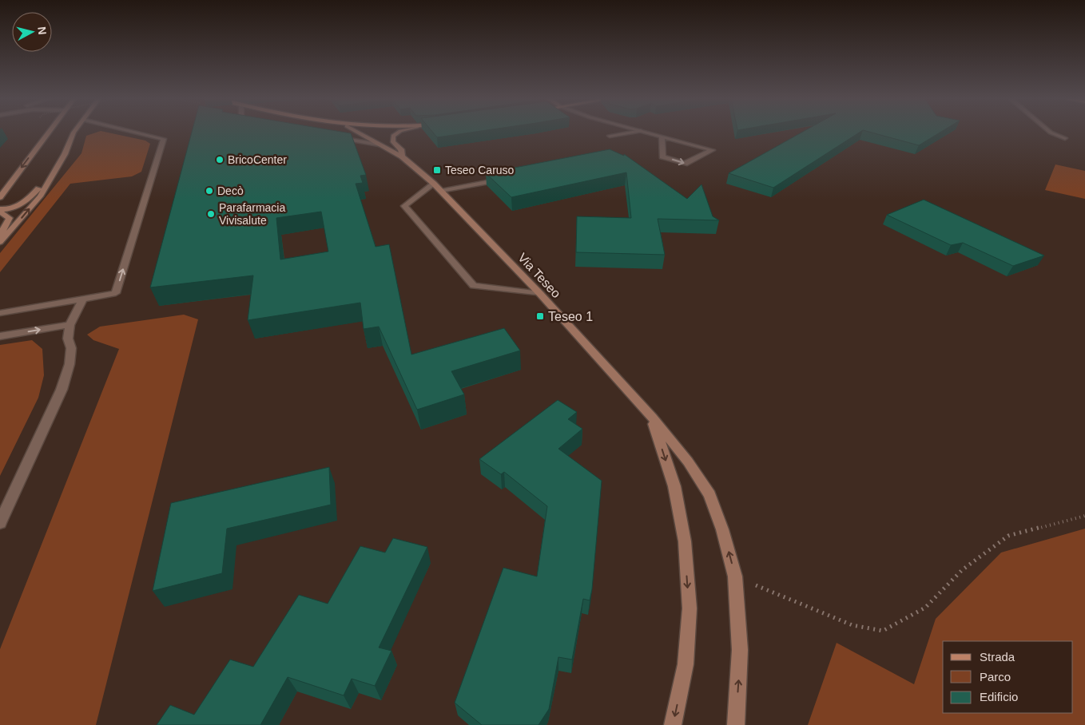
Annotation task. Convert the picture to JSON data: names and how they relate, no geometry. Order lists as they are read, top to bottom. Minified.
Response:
{"streets":{"main road":["Via Teseo"]},"places":{"other":["BricoCenter","Decò","Parafarmacia Vivisalute"],"transit":["Teseo Caruso","Teseo 1"]},"legend":["Strada","Parco","Edificio"],"north":"right"}
